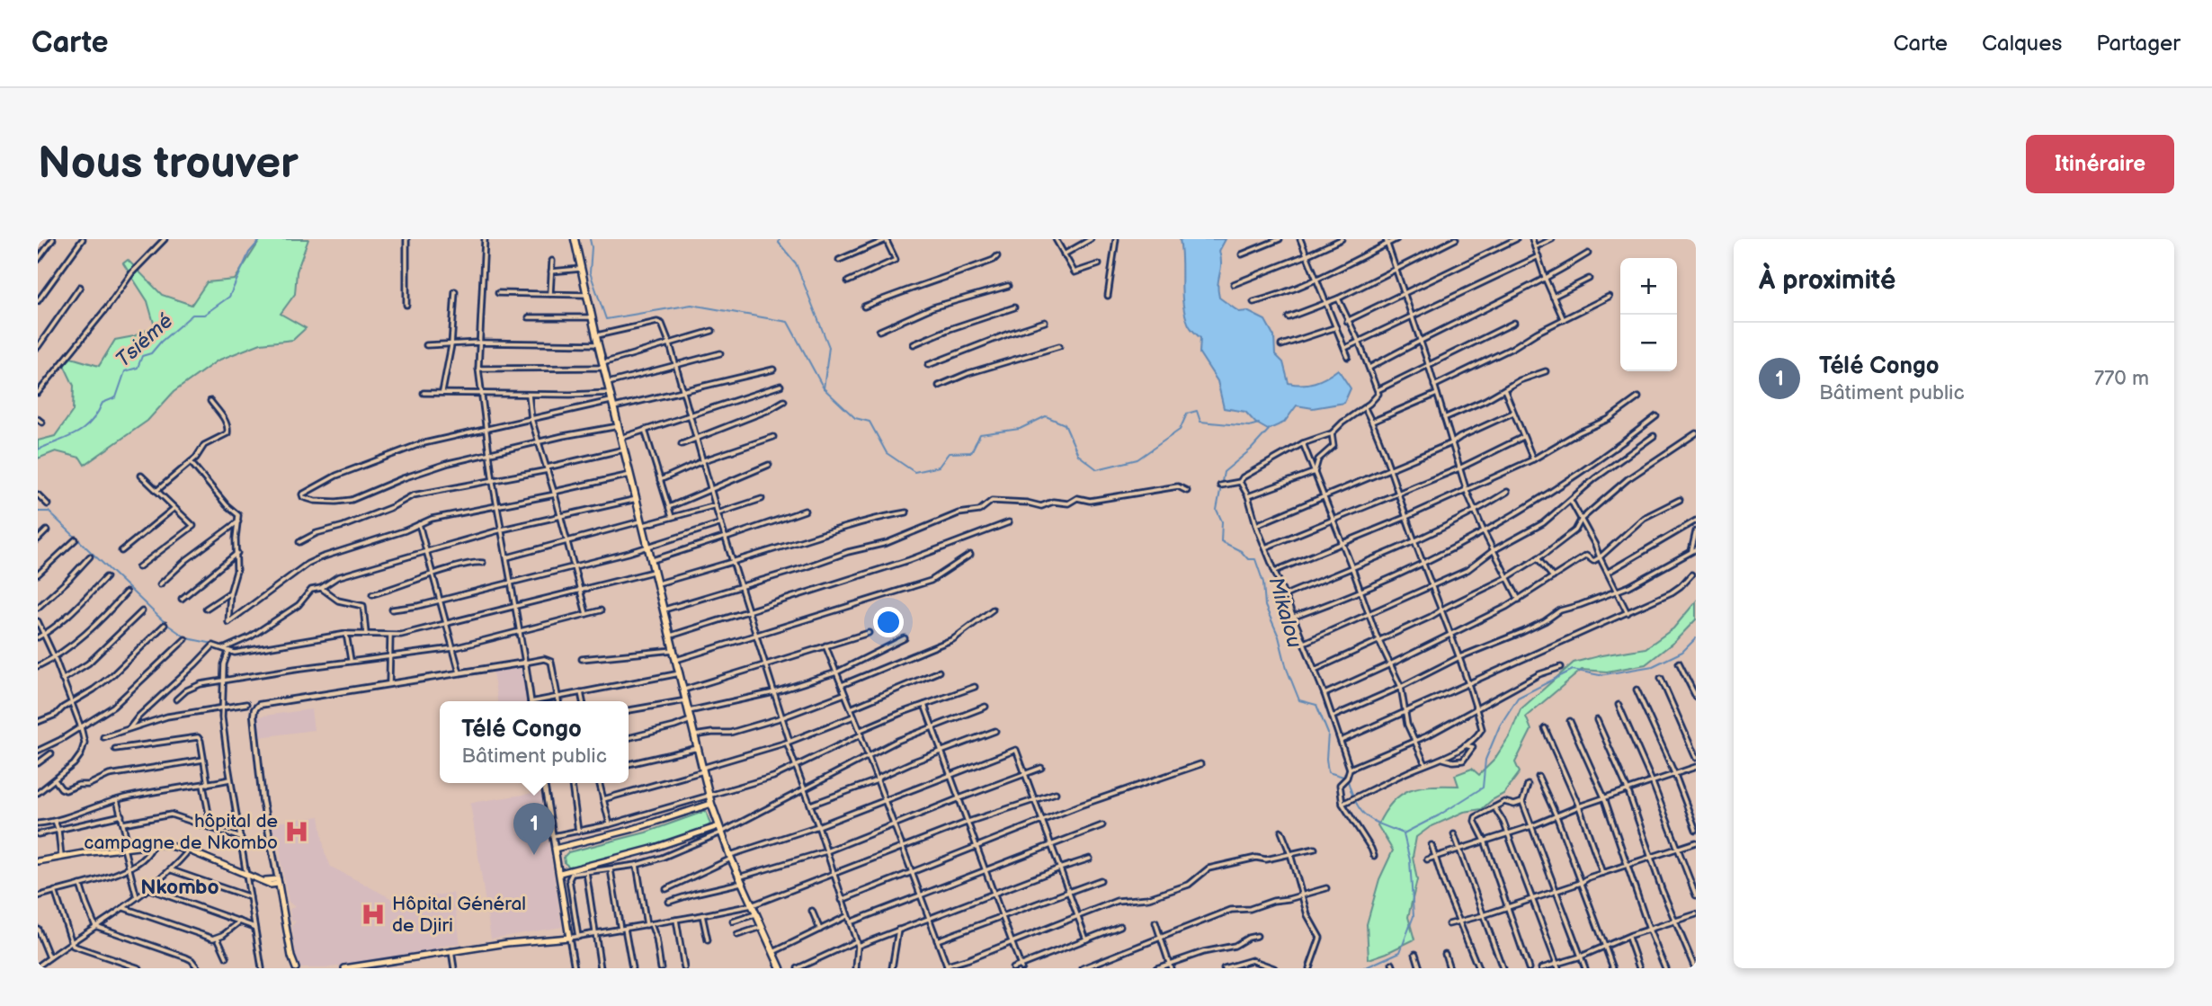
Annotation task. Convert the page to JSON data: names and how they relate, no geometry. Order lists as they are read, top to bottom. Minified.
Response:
{"districts":["Nkombo"],"water":["Tsiémé","Mikalou"],"places":{"hospital":["hôpital de campagne de Nkombo","Hôpital Général de Djiri"]},"page":{"header":"Carte","nav":["Carte","Calques","Partager"],"buttons":"Itinéraire","title":"Nous trouver","heading":"À proximité","map_buttons":["+","−"],"list":[{"mark":"1","name":"Télé Congo","note":"Bâtiment public","value":"770 m"}],"popup":["Télé Congo","Bâtiment public"],"pins":"1"}}
